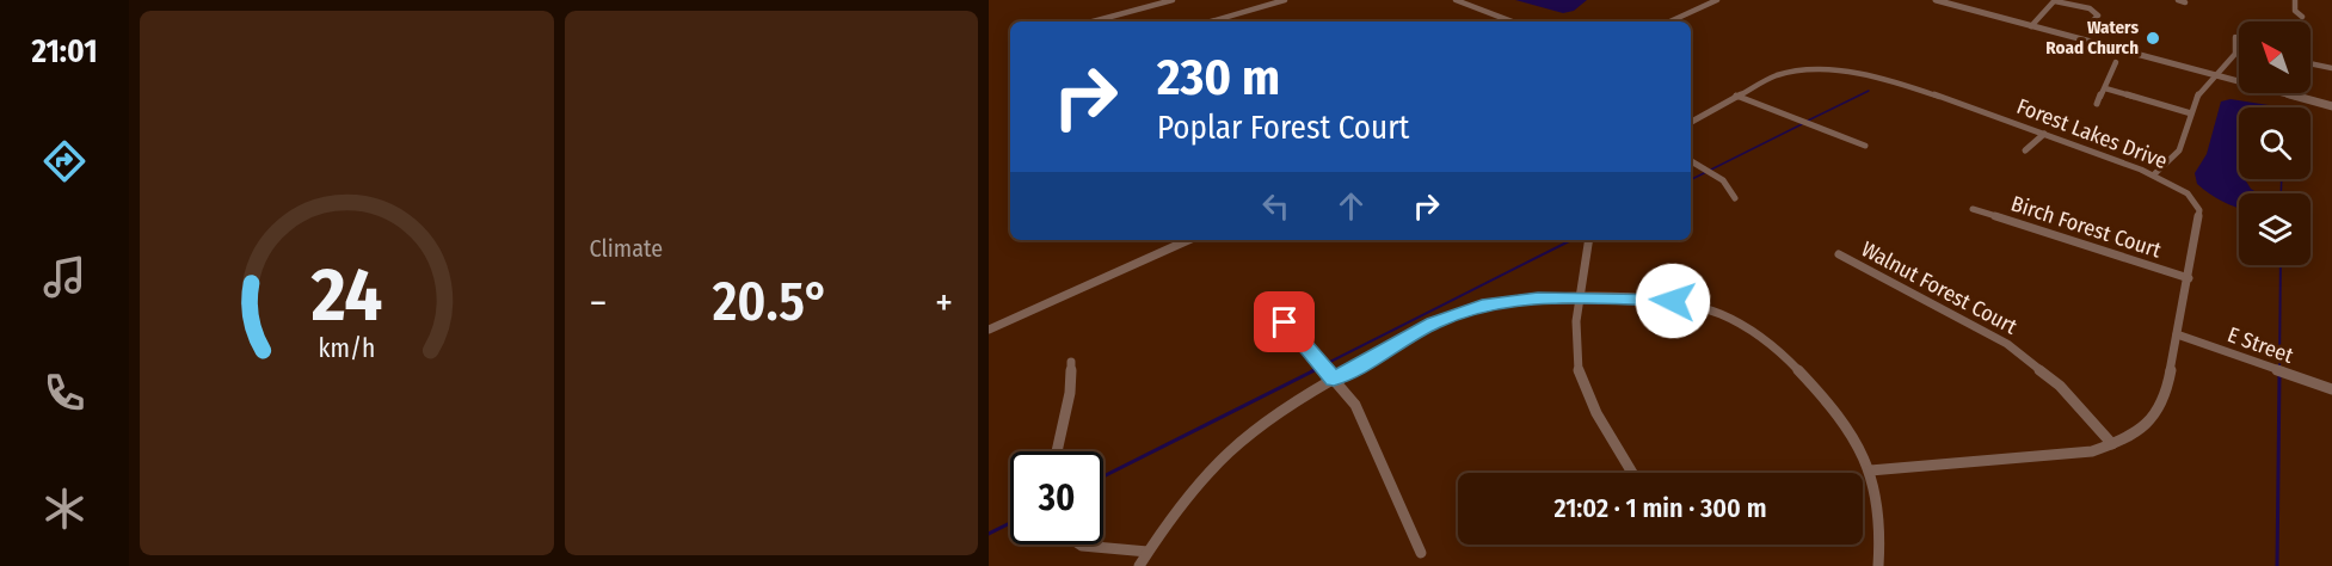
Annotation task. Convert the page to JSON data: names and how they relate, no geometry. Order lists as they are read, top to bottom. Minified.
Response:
{"streets":{"street":["Forest Lakes Drive","Birch Forest Court","Walnut Forest Court","E Street"]},"crossings":[["Forest Lakes Drive","Birch Forest Court"],["Forest Lakes Drive","Walnut Forest Court"],["Forest Lakes Drive","E Street"]],"places":["Waters Road Church"],"north":"top left","page":{"tabs":"21:01","tile":"Climate","turn":["230 m","Poplar Forest Court"],"heat":["−","20.5°","+"],"limit":"30","trip":"21:02 · 1 min · 300 m","gauge":["24","km/h"]}}
